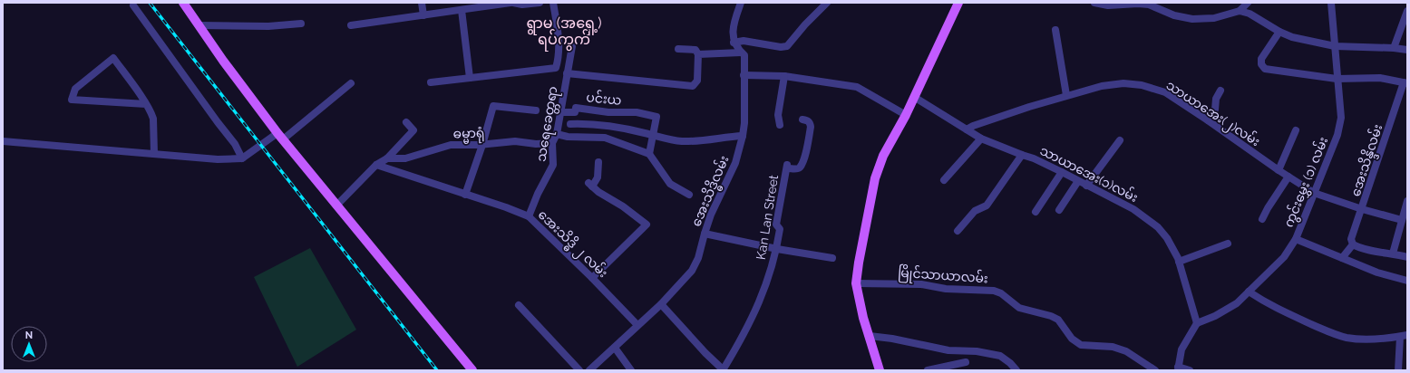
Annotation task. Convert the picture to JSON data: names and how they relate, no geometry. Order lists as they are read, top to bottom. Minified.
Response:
{"streets":{"street":["ပင်းယ","သာယာအေး(၂)လမ်း","သရေခေတ္တရာ","ဓမ္မာရုံ","အေးသိန္ဒိလမ်း","သာယာအေး(၁)လမ်း","ကွင်းမွှေး (၁) လမ်း","အေးသိဒ္ဓိလမ်း","Kan Lan Street","အေးသိဒ္ဓိ ၂ လမ်း","မြိုင်သာယာလမ်း"]},"crossings":[["ပင်းယ","သရေခေတ္တရာ"],["သာယာအေး(၂)လမ်း","အေးသိန္ဒိလမ်း"],["သာယာအေး(၂)လမ်း","သာယာအေး(၁)လမ်း"],["သာယာအေး(၂)လမ်း","ကွင်းမွှေး (၁) လမ်း"],["သရေခေတ္တရာ","ဓမ္မာရုံ"],["သရေခေတ္တရာ","အေးသိဒ္ဓိ ၂ လမ်း"],["သာယာအေး(၁)လမ်း","ကွင်းမွှေး (၁) လမ်း"],["အေးသိဒ္ဓိလမ်း","အေးသိဒ္ဓိ ၂ လမ်း"]],"districts":["ရွာမ (အရှေ့) ရပ်ကွက်"],"north":"top"}
